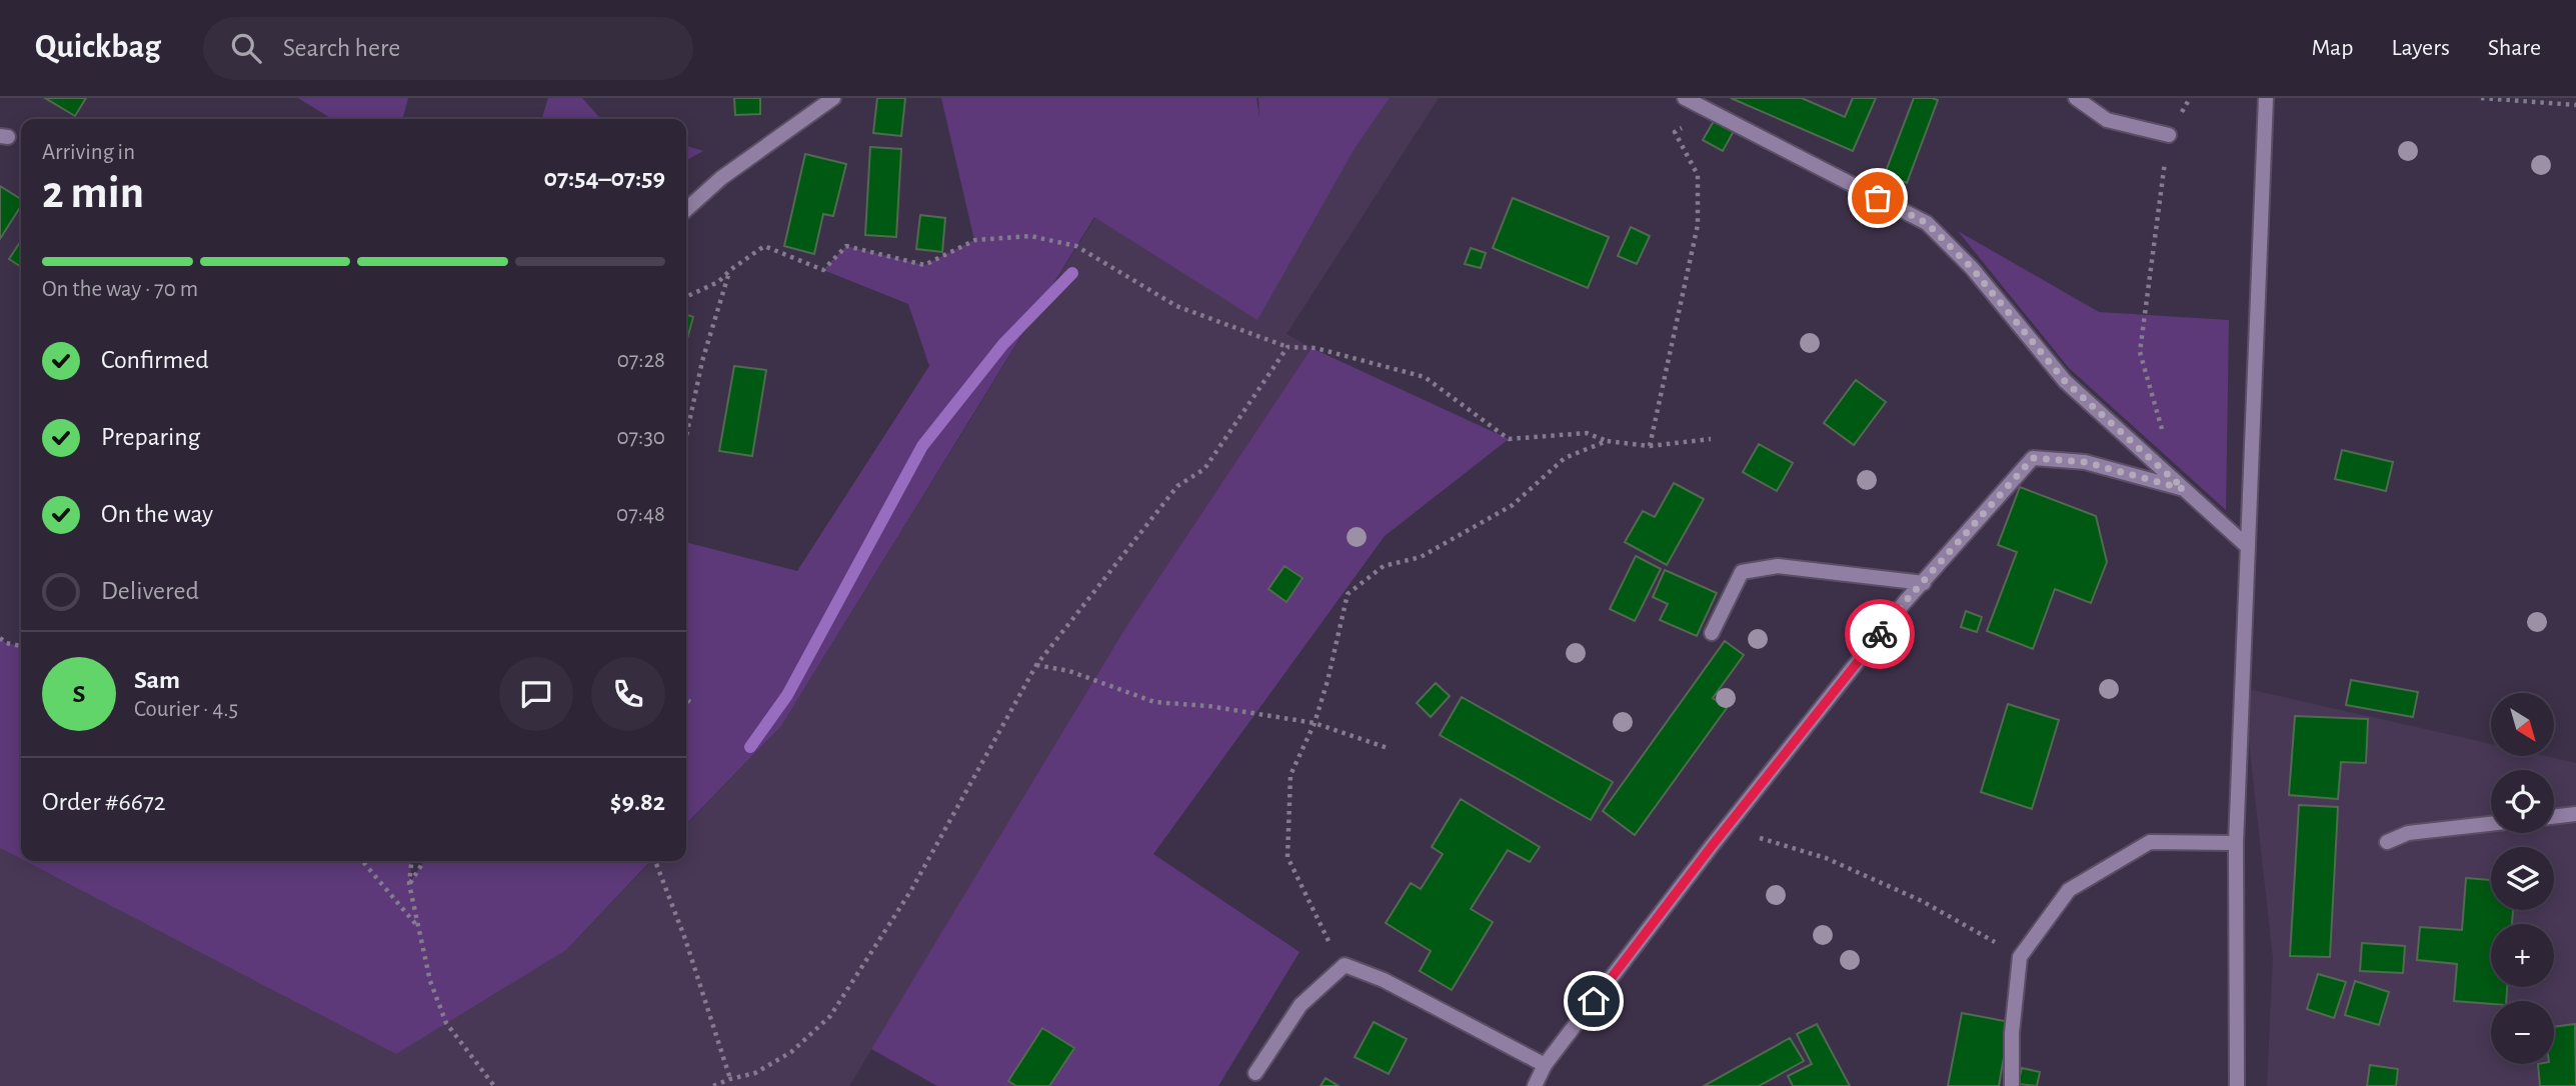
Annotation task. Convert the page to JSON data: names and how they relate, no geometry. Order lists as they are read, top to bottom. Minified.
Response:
{"north":"bottom right","page":{"header":"Quickbag","search":"Search here","nav":["Map","Layers","Share"],"heading":["2 min","Arriving in","07:54–07:59"],"panel":["Sam","Courier · 4.5","Order #6672","$9.82"],"bar":"On the way · 70 m","list":[["Confirmed","07:28"],["Preparing","07:30"],["On the way","07:48"],"Delivered"],"round":"S","map_buttons":["+","−"]}}
